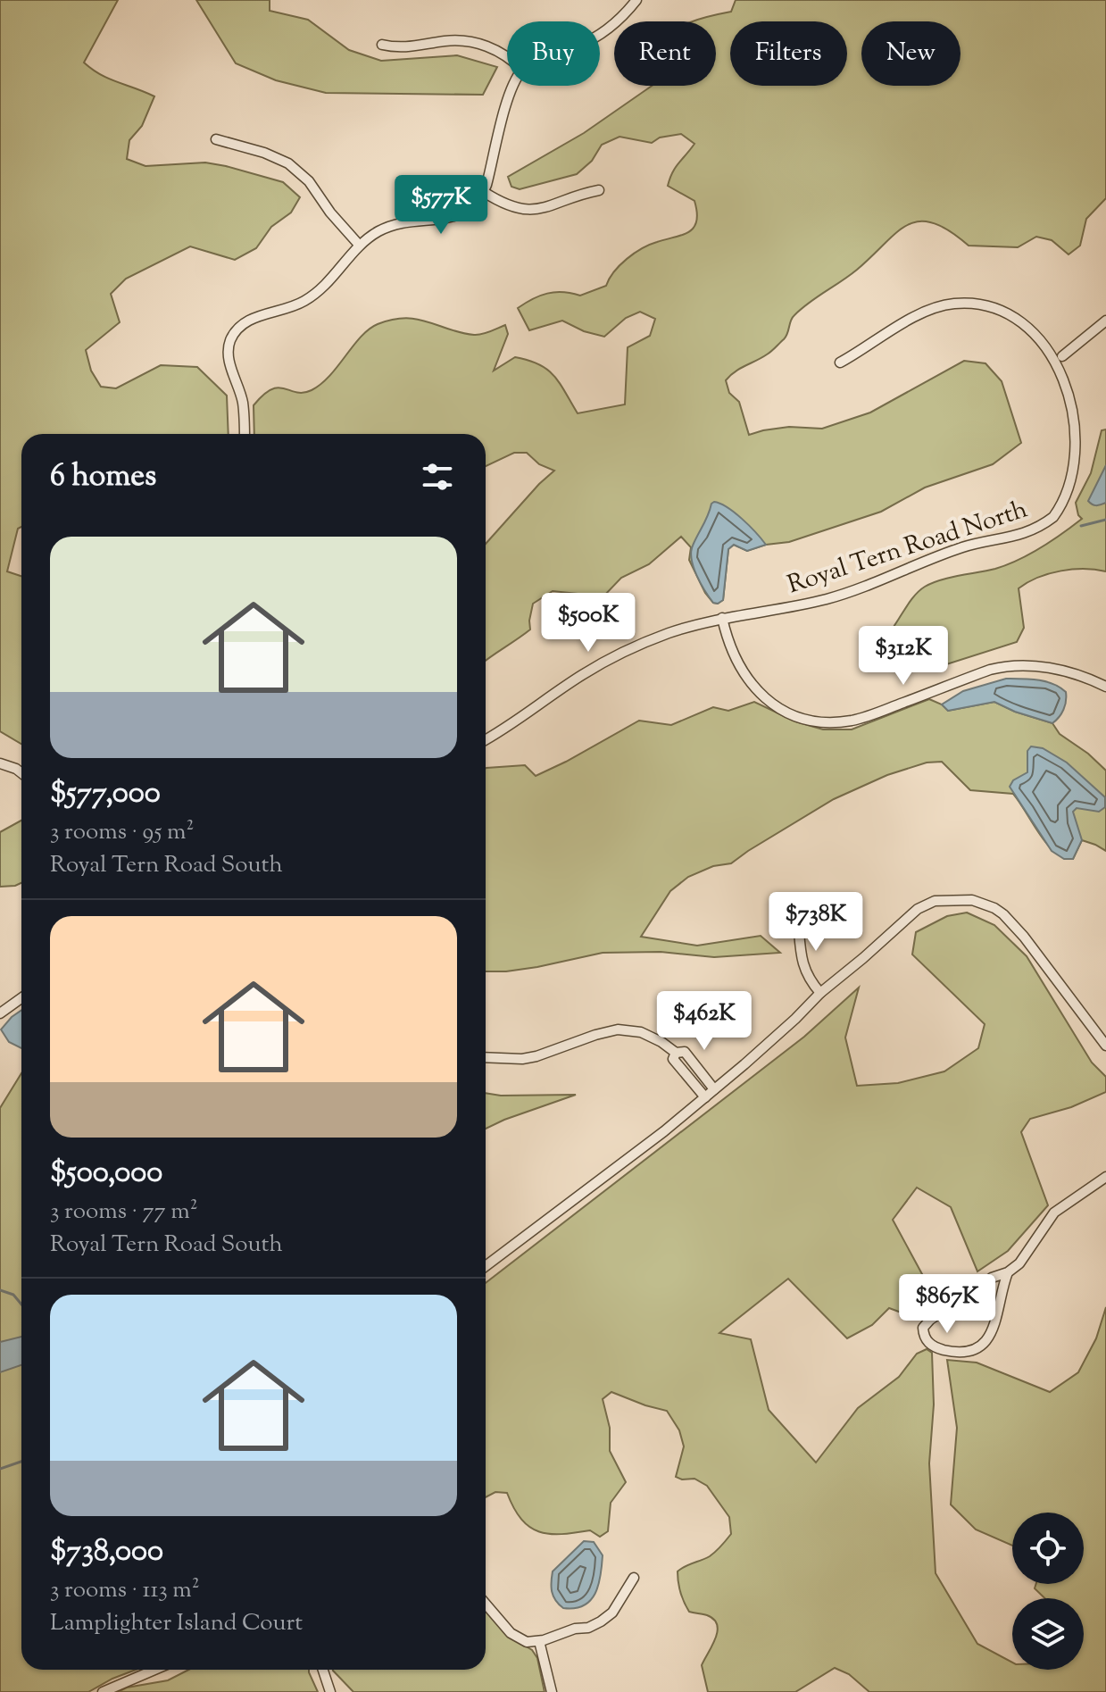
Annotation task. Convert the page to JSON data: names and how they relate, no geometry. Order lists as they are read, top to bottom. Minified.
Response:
{"streets":{"street":["Royal Tern Road North"]},"page":{"chip":["Buy","Rent","Filters","New"],"price":["$577K","$500K","$312K","$738K","$462K","$867K"],"heading":"6 homes","list":[{"name":"$577,000","note":"3 rooms · 95 m² · Royal Tern Road South"},{"name":"$500,000","note":"3 rooms · 77 m² · Royal Tern Road South"},{"name":"$738,000","note":"3 rooms · 113 m² · Lamplighter Island Court"}]}}
